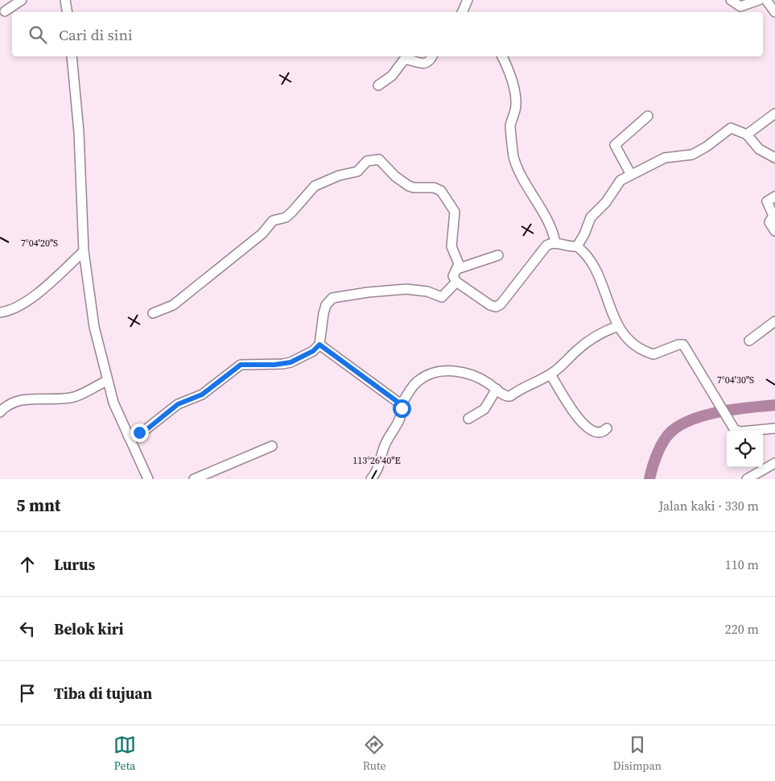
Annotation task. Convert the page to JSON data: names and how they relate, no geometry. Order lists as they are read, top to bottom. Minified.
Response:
{"page":{"search":"Cari di sini","heading":["5 mnt","Jalan kaki · 330 m"],"list":[["Lurus","110 m"],["Belok kiri","220 m"],"Tiba di tujuan"],"nav":["Peta","Rute","Disimpan"]},"coordinates":["7°04'20\"S","7°04'30\"S","113°26'40\"E"]}
